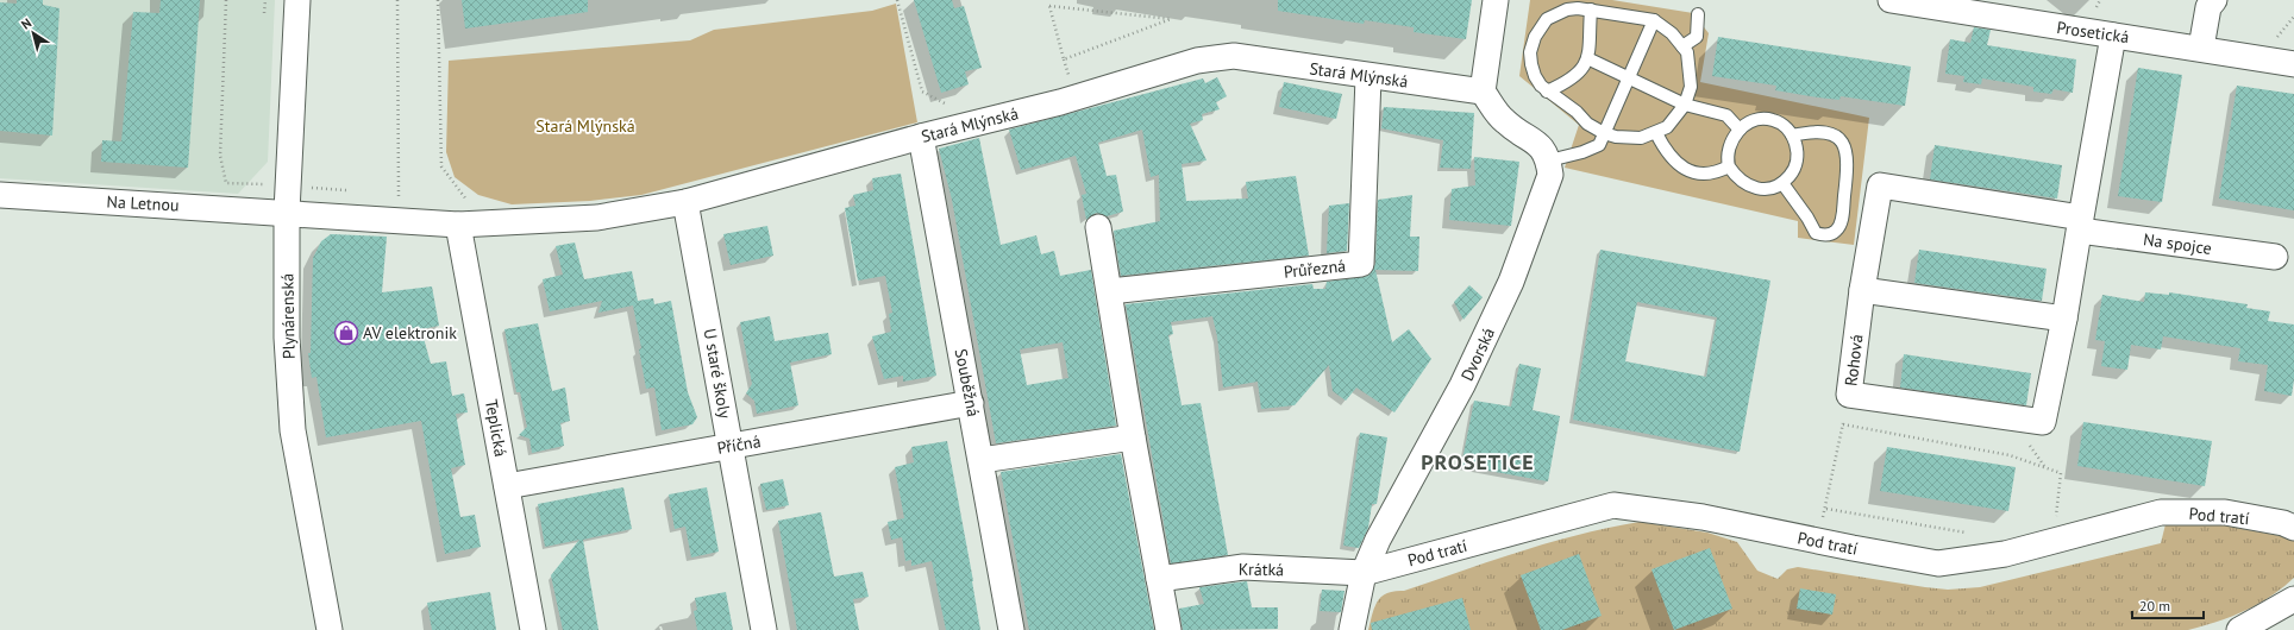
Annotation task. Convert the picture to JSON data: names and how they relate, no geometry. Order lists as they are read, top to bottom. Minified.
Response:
{"streets":{"street":["Prosetická","Stará Mlýnská","Na Letnou","Na spojce","Průřezná","Plynárenská","Dvorská","Rohová","U staré školy","Souběžná","Teplická","Příčná","Pod tratí","Krátká"]},"crossings":[["Prosetická","Rohová"],["Stará Mlýnská","Na Letnou"],["Stará Mlýnská","Průřezná"],["Stará Mlýnská","Plynárenská"],["Stará Mlýnská","U staré školy"],["Stará Mlýnská","Souběžná"],["Stará Mlýnská","Teplická"],["Na Letnou","Plynárenská"],["Na spojce","Rohová"],["Dvorská","Pod tratí"],["Dvorská","Krátká"],["U staré školy","Příčná"],["Souběžná","Příčná"],["Teplická","Příčná"],["Pod tratí","Krátká"]],"districts":["PROSETICE"],"parks":["Stará Mlýnská"],"places":{"shop":["AV elektronik"]},"scale_bar":"20 m","north":"top left"}
